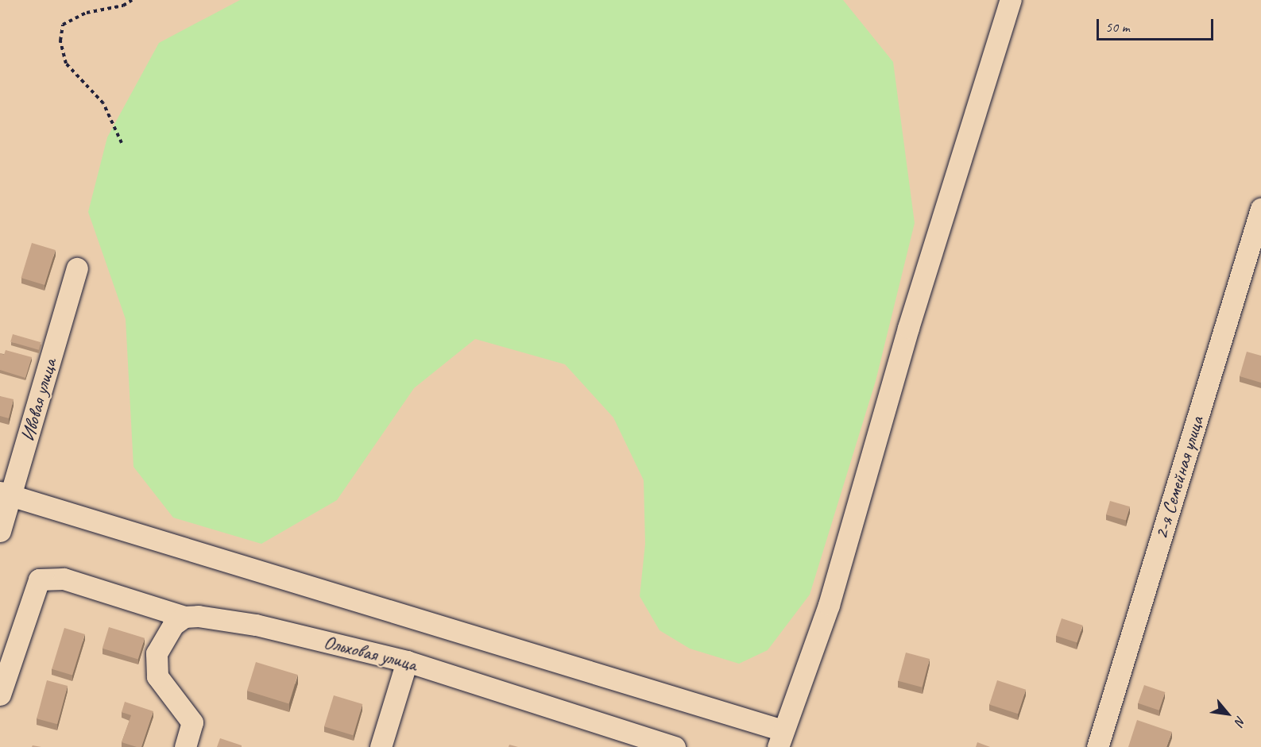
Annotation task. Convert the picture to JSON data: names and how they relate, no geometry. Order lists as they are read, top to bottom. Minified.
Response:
{"streets":{"street":["Ивовая улица","2-я Семейная улица","Ольховая улица"]},"scale_bar":"50 m","north":"bottom right"}
